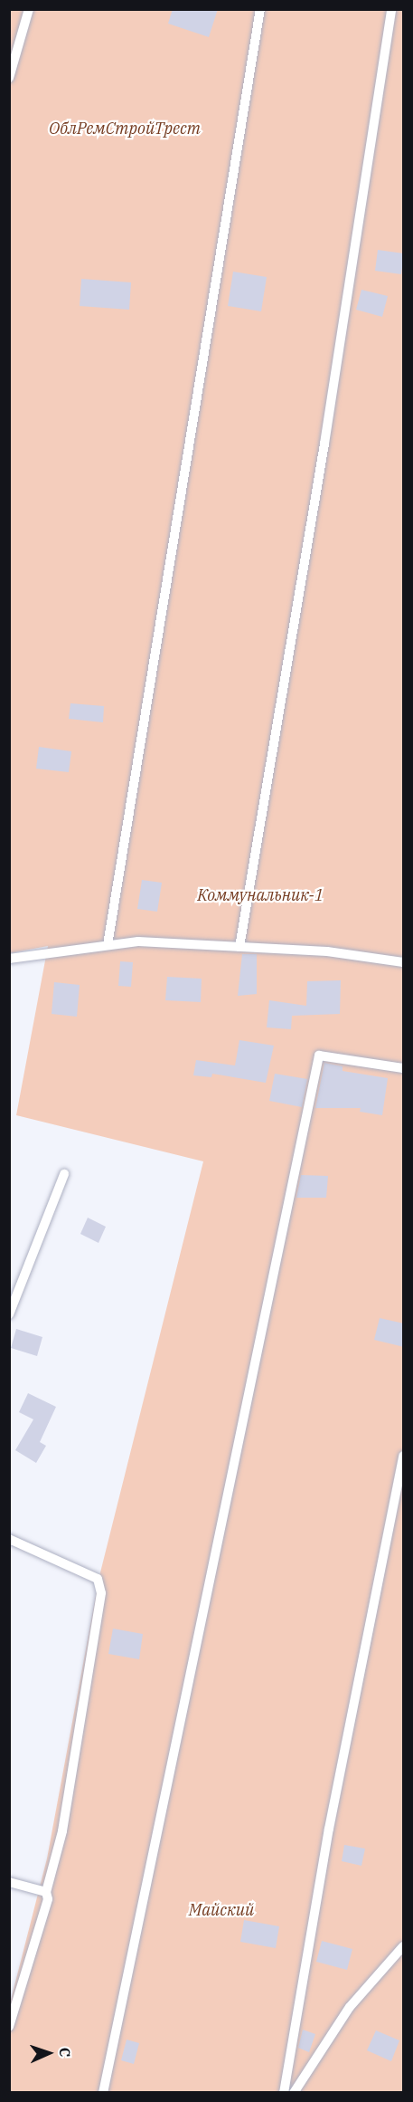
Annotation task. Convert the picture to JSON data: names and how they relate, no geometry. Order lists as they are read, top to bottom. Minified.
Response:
{"parks":["ОблРемСтройТрест","Коммунальник-1","Майский"],"north":"right"}
